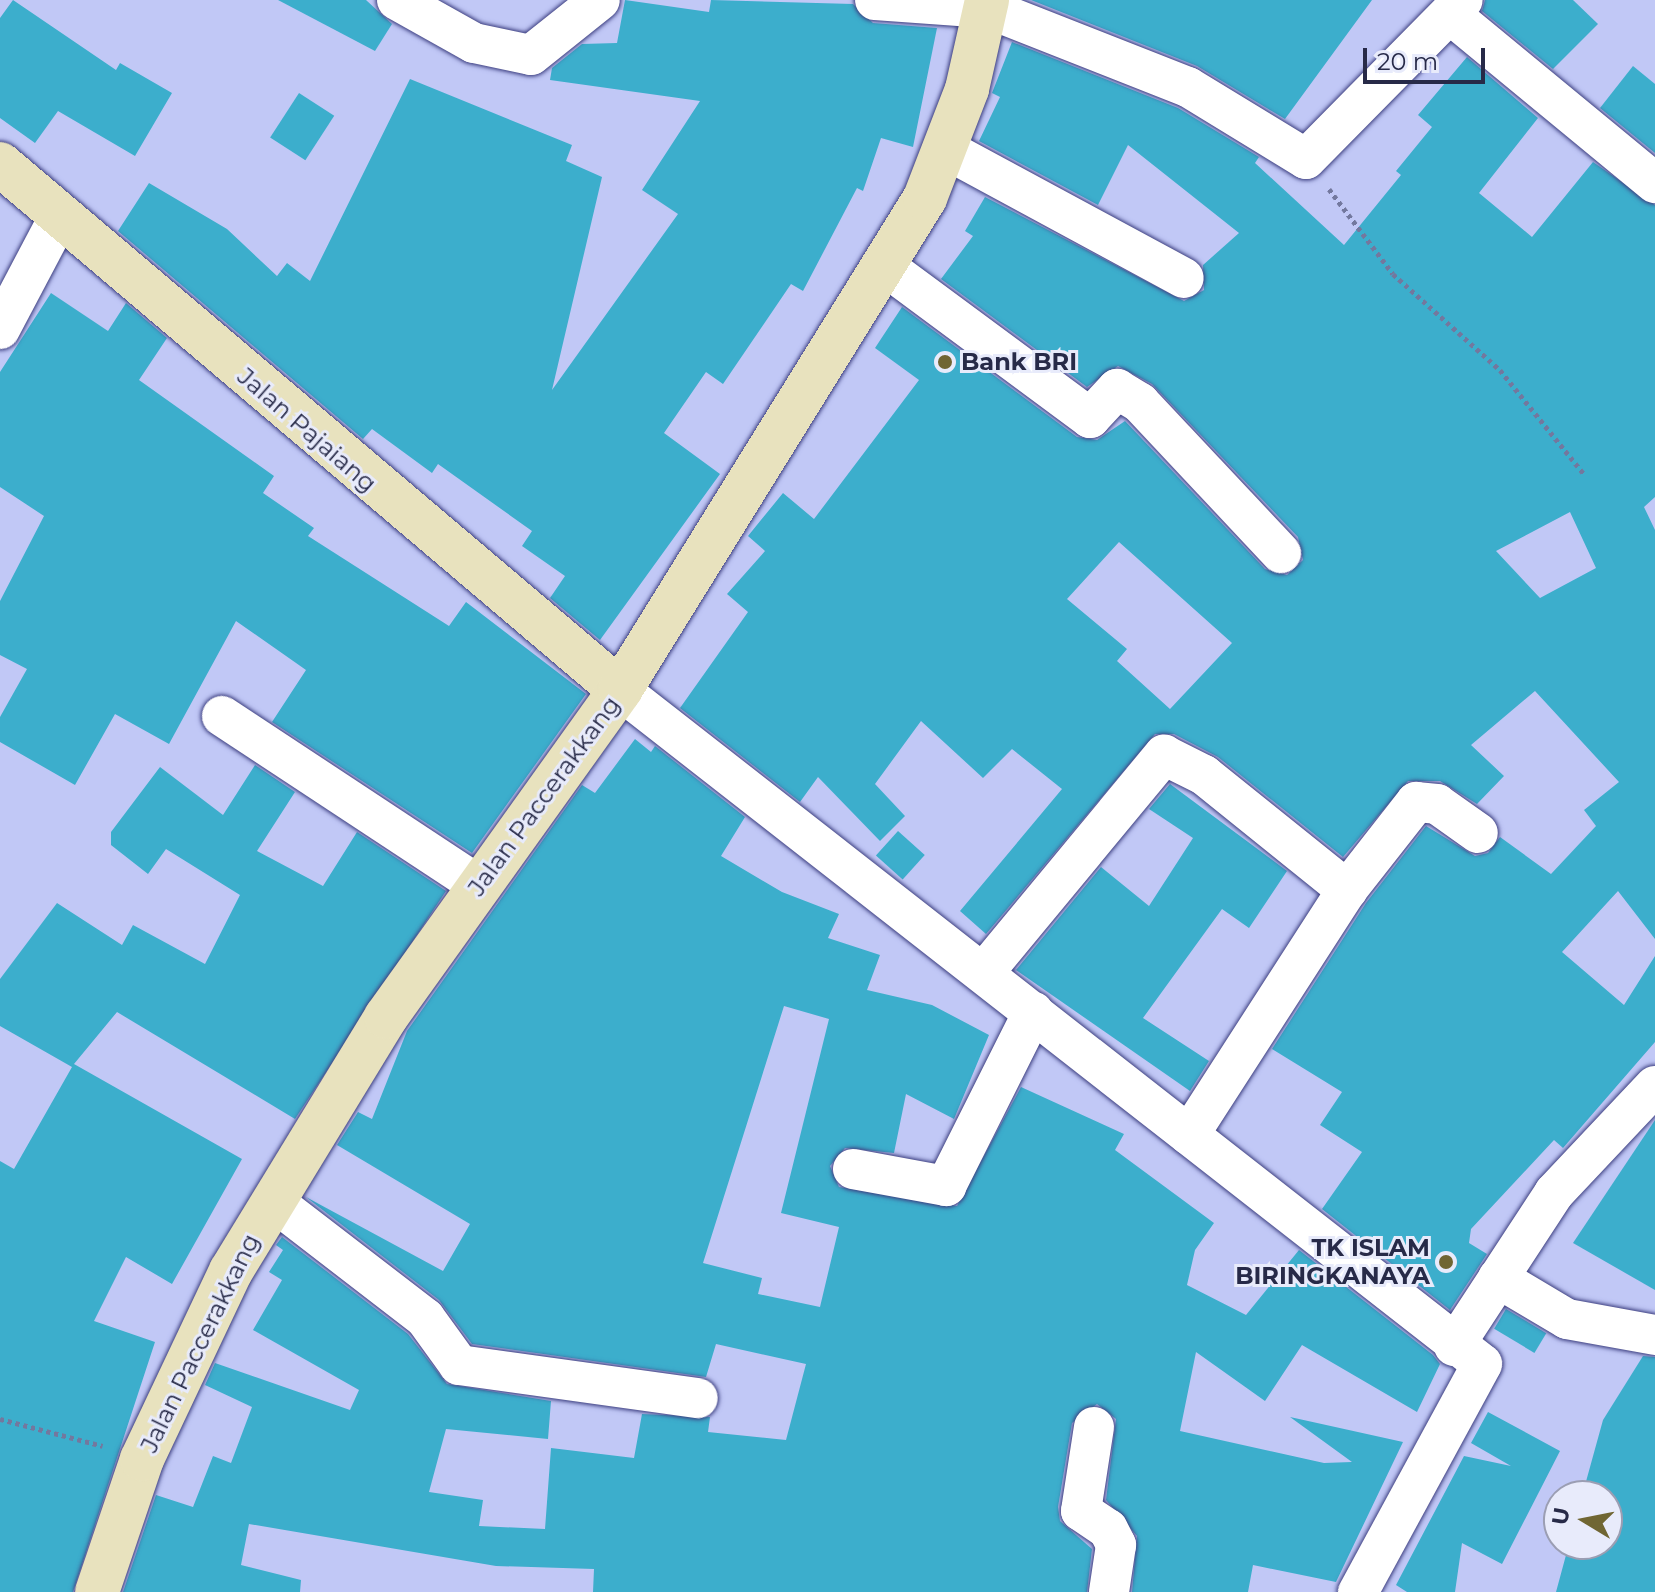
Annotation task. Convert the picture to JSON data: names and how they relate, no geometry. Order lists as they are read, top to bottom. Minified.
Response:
{"streets":{"main road":["Jalan Pajaiang","Jalan Paccerakkang"]},"crossings":[["Jalan Pajaiang","Jalan Paccerakkang"]],"places":["Bank BRI","TK ISLAM BIRINGKANAYA"],"scale_bar":"20 m","north":"left"}
